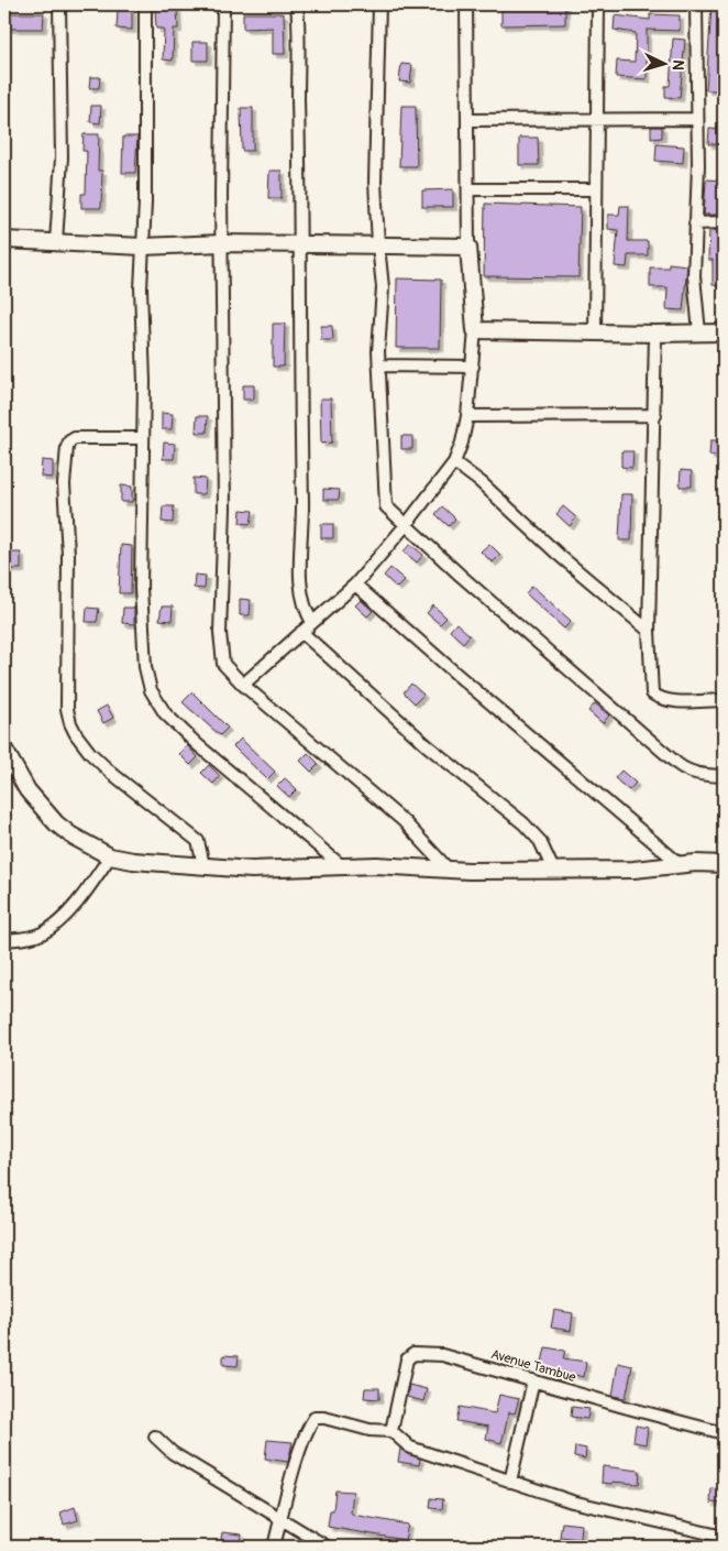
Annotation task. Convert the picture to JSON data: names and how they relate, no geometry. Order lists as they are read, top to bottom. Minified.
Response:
{"streets":{"street":["Avenue Tambue"]},"north":"right"}
